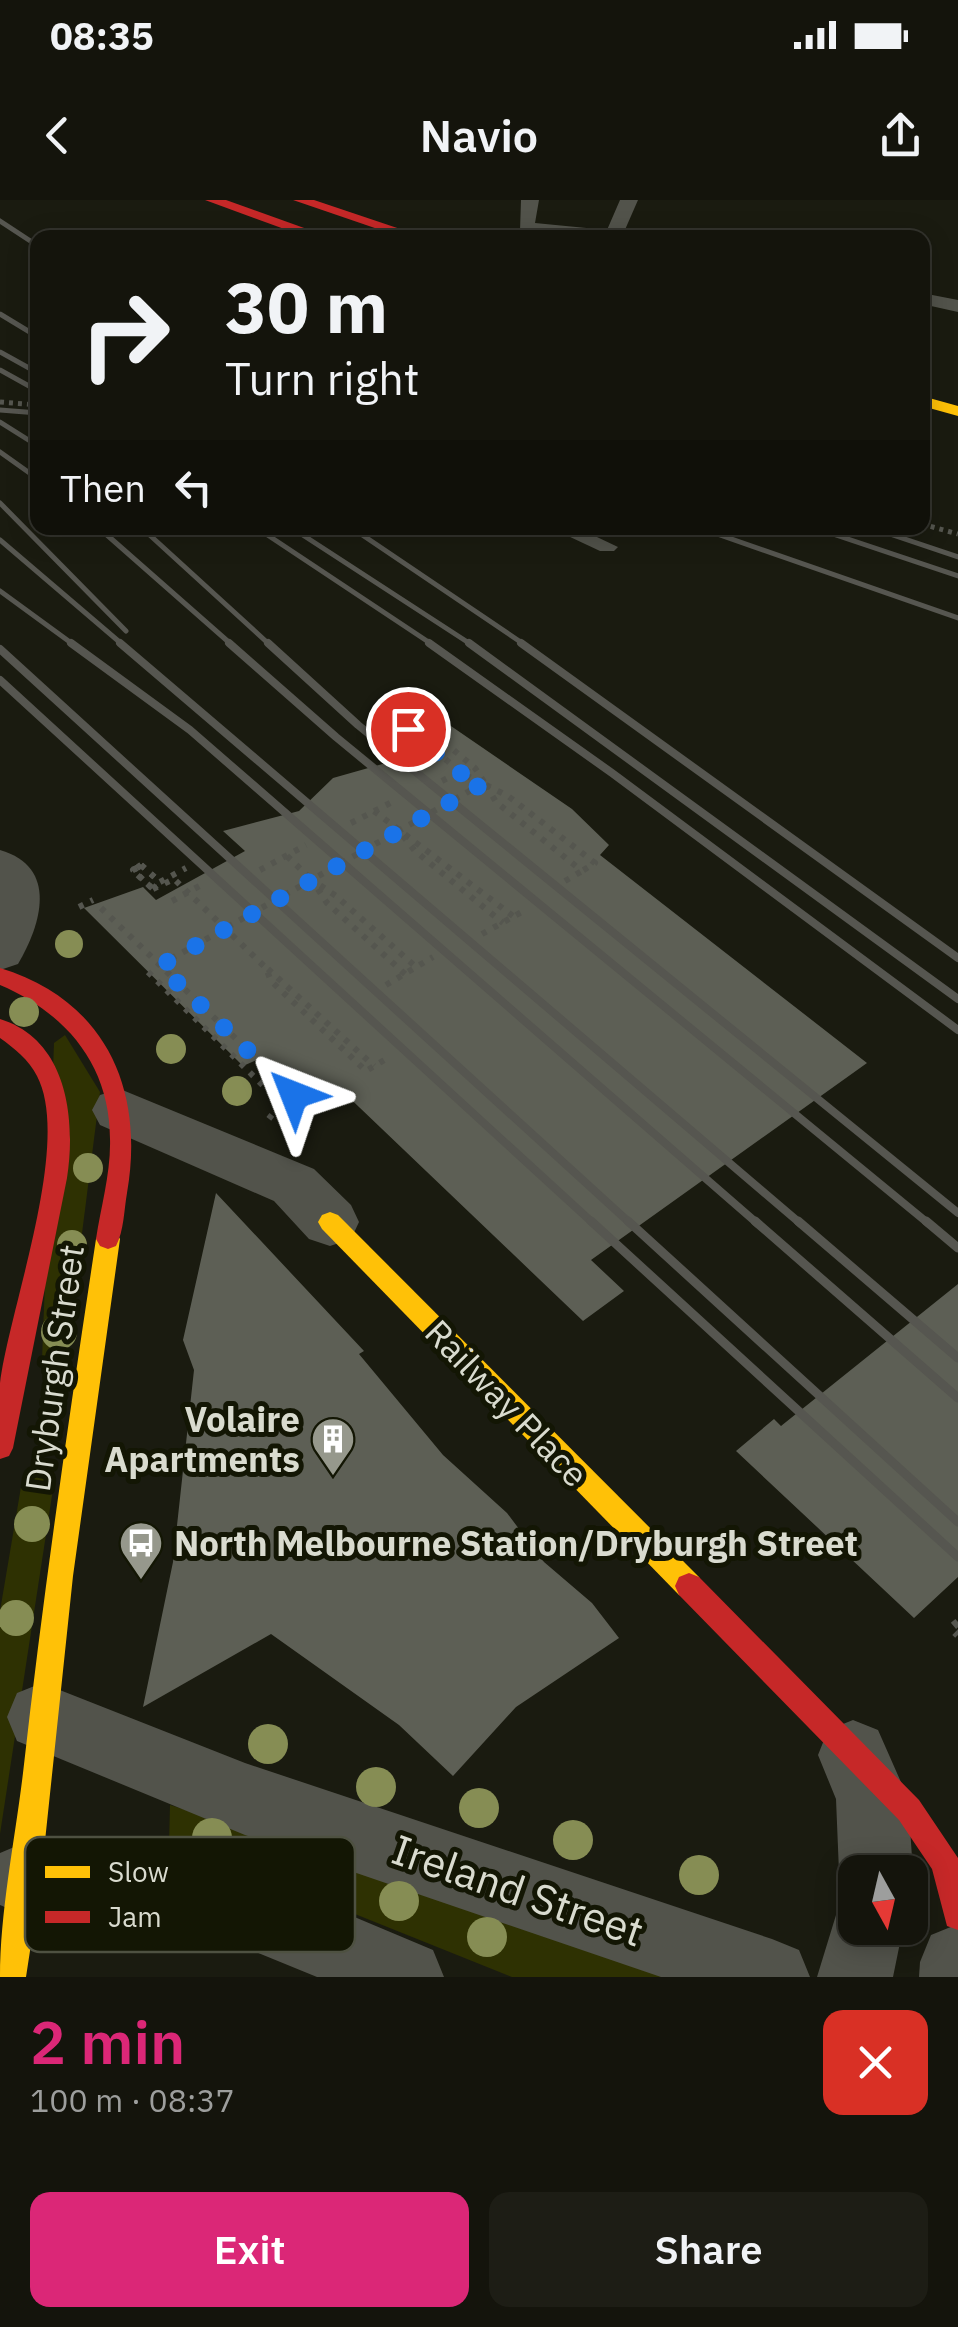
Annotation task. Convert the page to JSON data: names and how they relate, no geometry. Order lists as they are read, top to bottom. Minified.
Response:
{"streets":{"main road":["Dryburgh Street","Railway Place"],"street":["Ireland Street"]},"crossings":[["Dryburgh Street","Railway Place"],["Dryburgh Street","Ireland Street"]],"places":{"building":["Volaire Apartments"],"bus stop":["North Melbourne Station/Dryburgh Street"]},"legend":["Slow","Jam"],"north":"bottom","page":{"status":"08:35","header":"Navio","turn":["30 m","Turn right"],"then":"Then","heading":["2 min","100 m · 08:37"],"buttons":["Exit","Share"]}}
